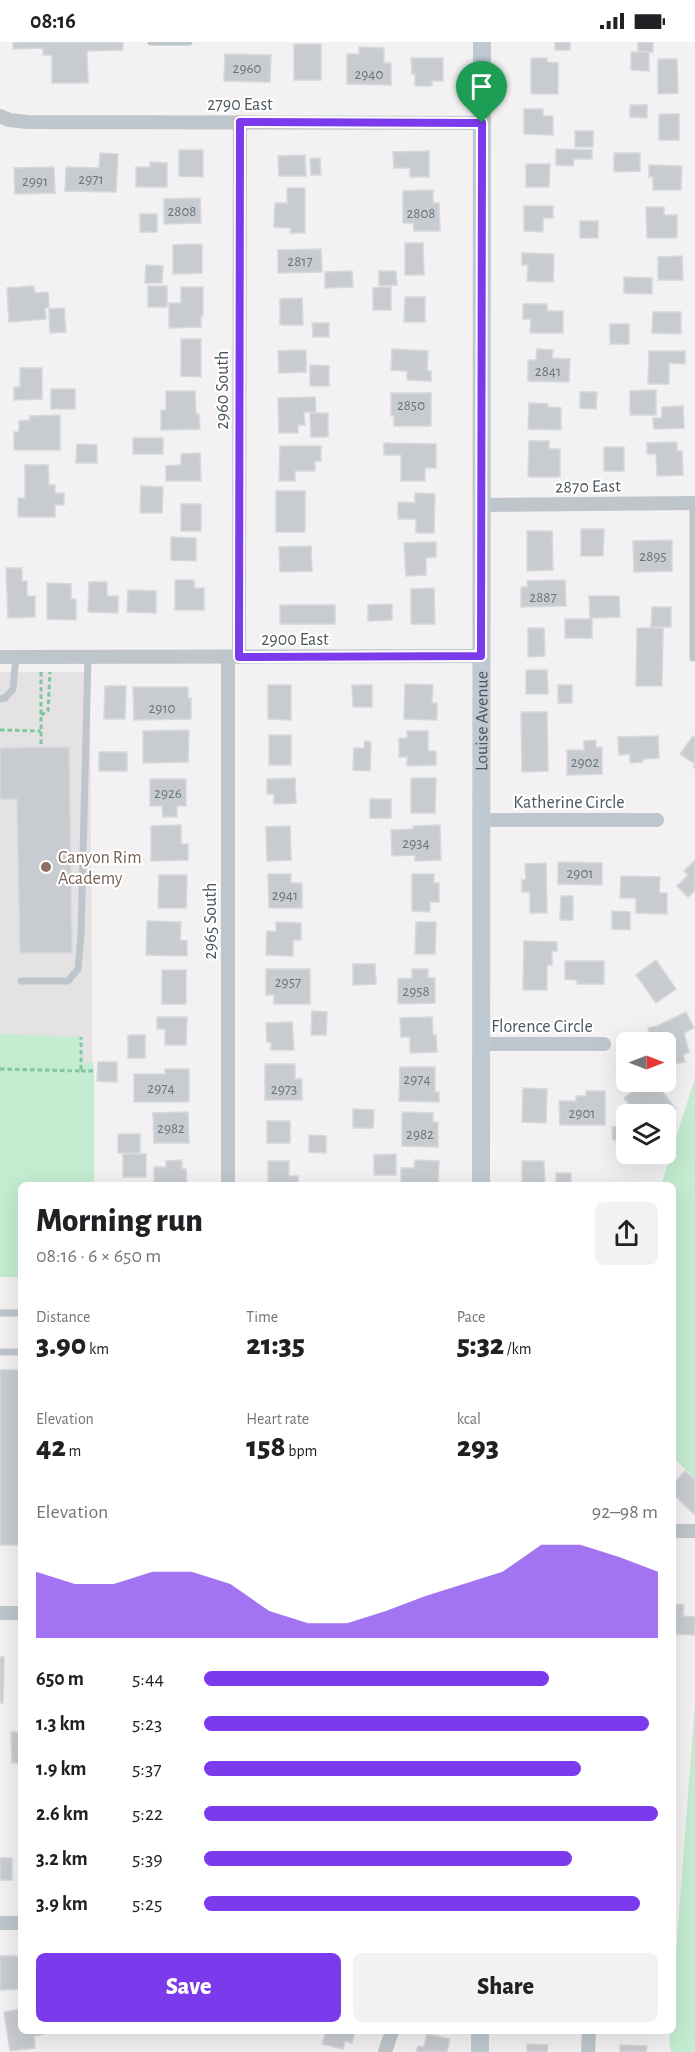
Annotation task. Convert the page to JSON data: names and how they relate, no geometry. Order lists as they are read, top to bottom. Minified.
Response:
{"streets":{"street":["2790 East","2960 South","2870 East","2900 East","Louise Avenue","Katherine Circle","2965 South","Florence Circle"]},"crossings":[["2790 East","2960 South"],["2790 East","Louise Avenue"],["2960 South","2900 East"],["2960 South","2965 South"],["2870 East","Louise Avenue"],["2900 East","Louise Avenue"],["2900 East","2965 South"],["Louise Avenue","Katherine Circle"],["Louise Avenue","Florence Circle"]],"places":["Canyon Rim Academy"],"house_numbers":["2960","2940","2971","2991","2808","2808","2817","2841","2850","2895","2887","2910","2902","2926","2934","2901","2941","2957","2958","2974","2974","2973","2901","2982","2982"],"north":"right","page":{"status":"08:16","heading":["Morning run","08:16 · 6 × 650 m"],"stats":[["Distance","3.90 km"],["Time","21:35"],["Pace","5:32 /km"],["Elevation","42 m"],["Heart rate","158 bpm"],["kcal","293"]],"chart":["Elevation","92–98 m"],"list":[{"name":"650 m","note":"5:44"},{"name":"1.3 km","note":"5:23"},{"name":"1.9 km","note":"5:37"},{"name":"2.6 km","note":"5:22"},{"name":"3.2 km","note":"5:39"},{"name":"3.9 km","note":"5:25"}],"buttons":["Save","Share"]}}
